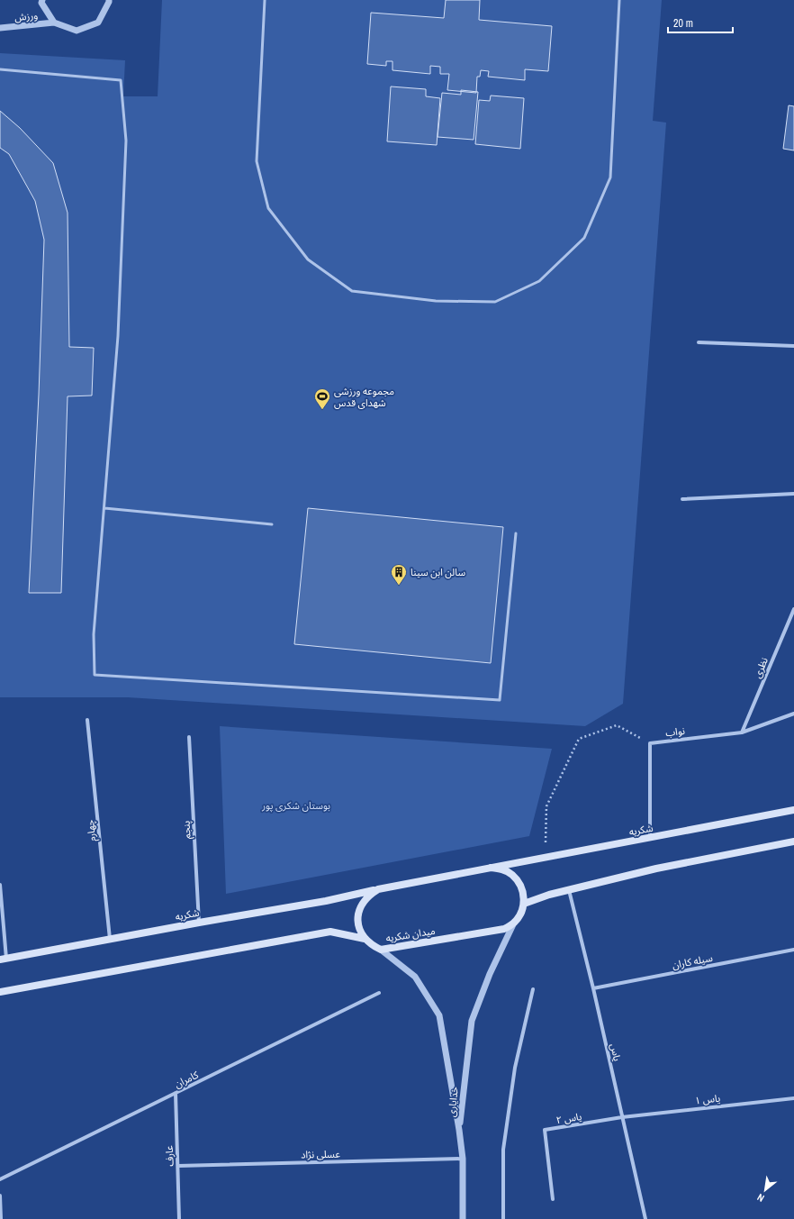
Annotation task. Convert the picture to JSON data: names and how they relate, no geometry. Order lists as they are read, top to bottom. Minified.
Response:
{"streets":{"main road":["شکریه","میدان شکریه"],"street":["ورزش","نظری","نواب","پنجم","چهارم","سیله کاران","یاس","کامران","یاس ۱","خدایاری","یاس ۲","عسلی نژاد","عارف"]},"crossings":[["نظری","نواب"],["پنجم","شکریه"],["شکریه","چهارم"],["میدان شکریه","خدایاری"],["سیله کاران","یاس"],["یاس","یاس ۱"],["یاس","یاس ۲"],["کامران","عارف"],["یاس ۱","یاس ۲"],["عسلی نژاد","عارف"]],"parks":["بوستان شکری پور"],"places":{"sports":["مجموعه ورزشی شهدای قدس"],"building":["سالن ابن سینا"]},"scale_bar":"20 m","north":"bottom left"}
